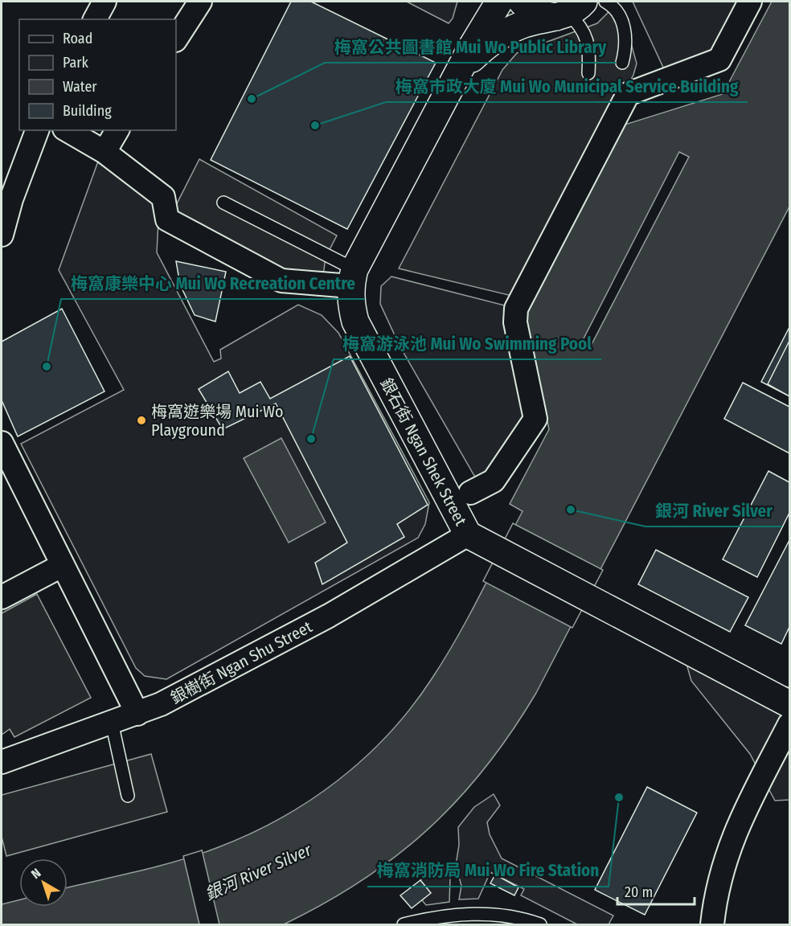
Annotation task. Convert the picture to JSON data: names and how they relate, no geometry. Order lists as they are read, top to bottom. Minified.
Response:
{"streets":{"street":["銀石街 Ngan Shek Street","銀樹街 Ngan Shu Street"]},"crossings":[["銀石街 Ngan Shek Street","銀樹街 Ngan Shu Street"]],"water":["銀河 River Silver"],"places":["梅窩公共圖書館 Mui Wo Public Library","梅窩市政大廈 Mui Wo Municipal Service Building","梅窩康樂中心 Mui Wo Recreation Centre","梅窩遊樂場 Mui Wo Playground","梅窩游泳池 Mui Wo Swimming Pool","銀河 River Silver","梅窩消防局 Mui Wo Fire Station"],"legend":["Road","Park","Water","Building"],"scale_bar":"20 m","north":"top left"}
